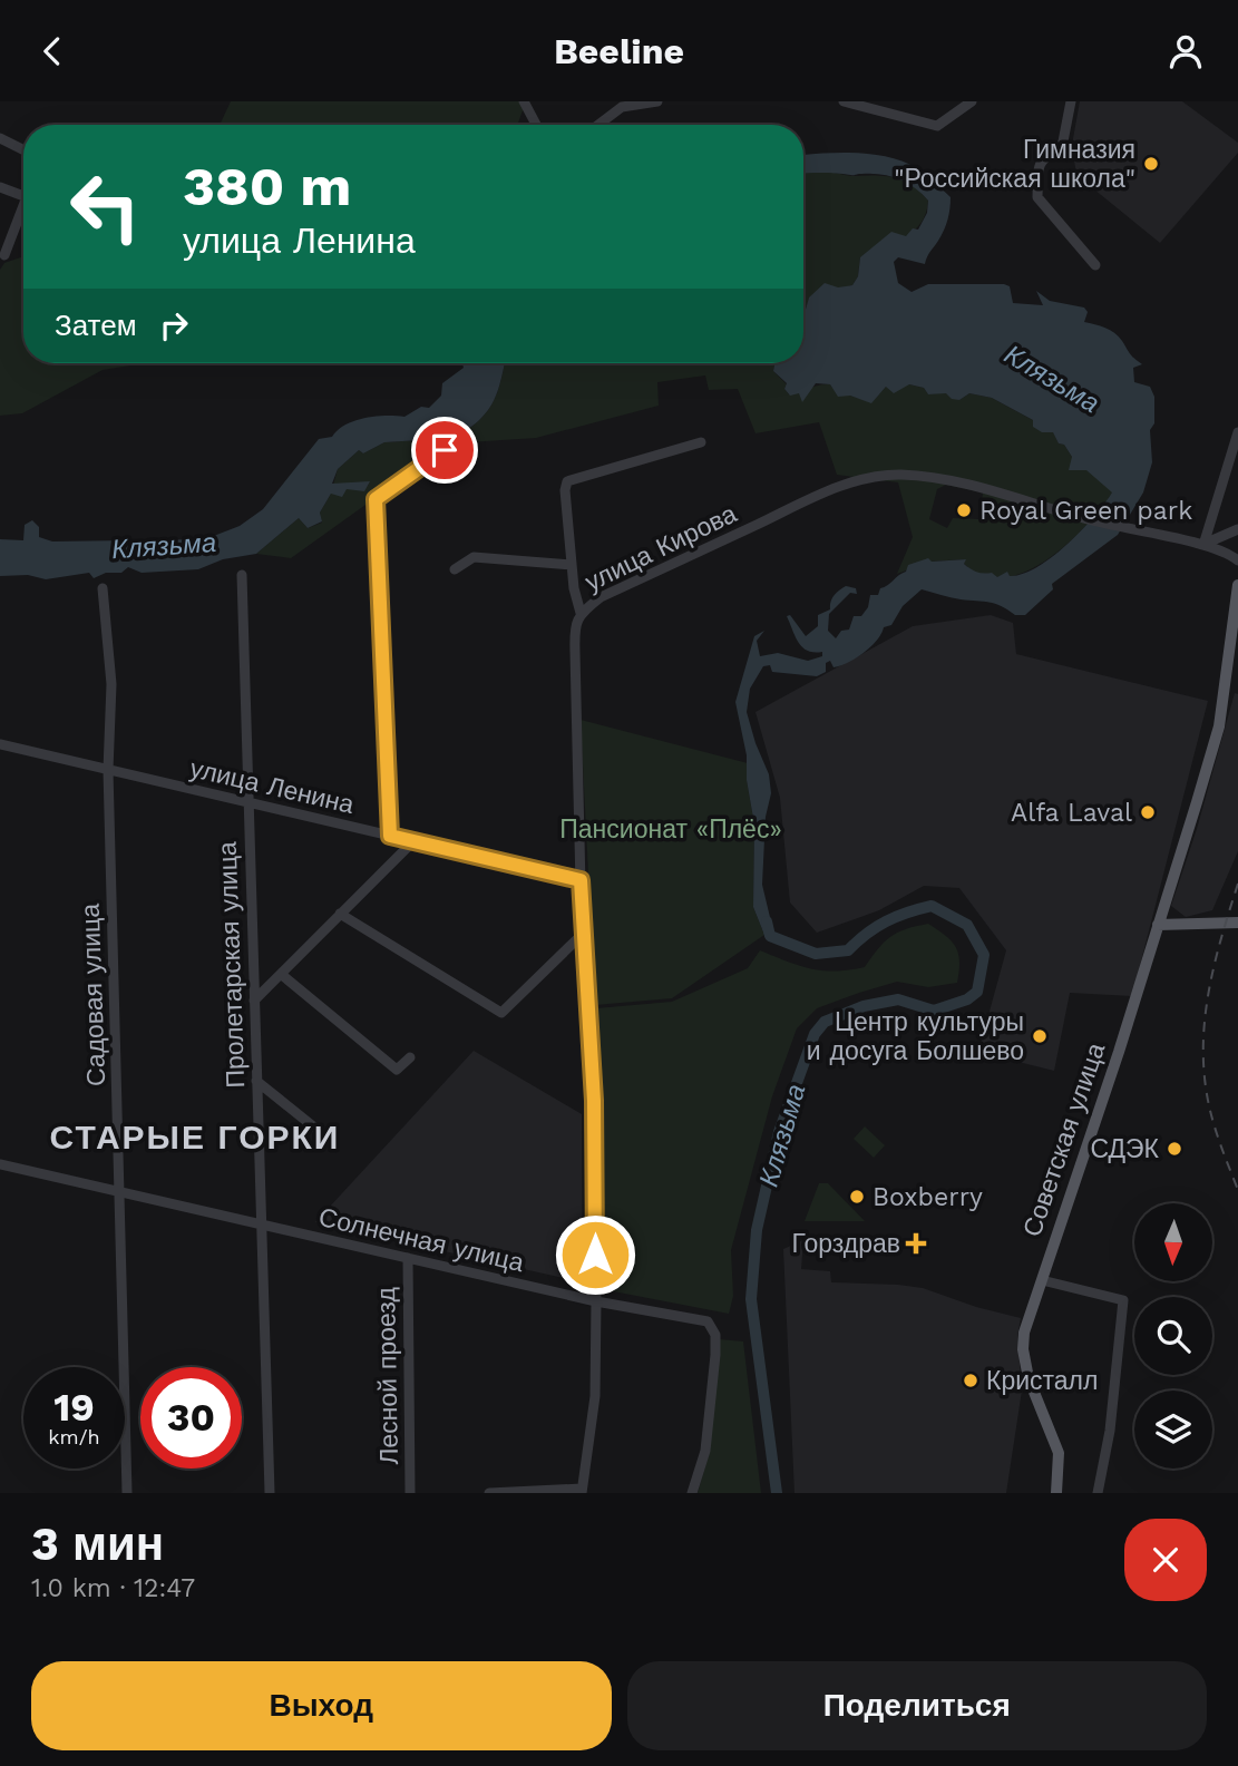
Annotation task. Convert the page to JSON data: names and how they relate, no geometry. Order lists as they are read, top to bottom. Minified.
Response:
{"streets":{"main road":["Советская улица"],"street":["улица Кирова","улица Ленина","Пролетарская улица","Садовая улица","Солнечная улица","Лесной проезд"]},"crossings":[["улица Кирова","улица Ленина"],["улица Кирова","Солнечная улица"],["улица Ленина","Пролетарская улица"],["улица Ленина","Садовая улица"],["Пролетарская улица","Солнечная улица"],["Садовая улица","Солнечная улица"],["Солнечная улица","Лесной проезд"]],"districts":["СТАРЫЕ ГОРКИ"],"water":["Клязьма"],"parks":["Пансионат «Плёс»"],"places":{"other":["Гимназия \"Российская школа\"","Royal Green park","Alfa Laval","Центр культуры и досуга Болшево","СДЭК","Boxberry","Кристалл"],"health":["Горздрав"]},"north":"bottom","page":{"header":"Beeline","turn":["380 m","улица Ленина"],"then":"Затем","speed":"19 km/h","limit":"30","heading":["3 мин","1.0 km · 12:47"],"buttons":["Выход","Поделиться"]}}
